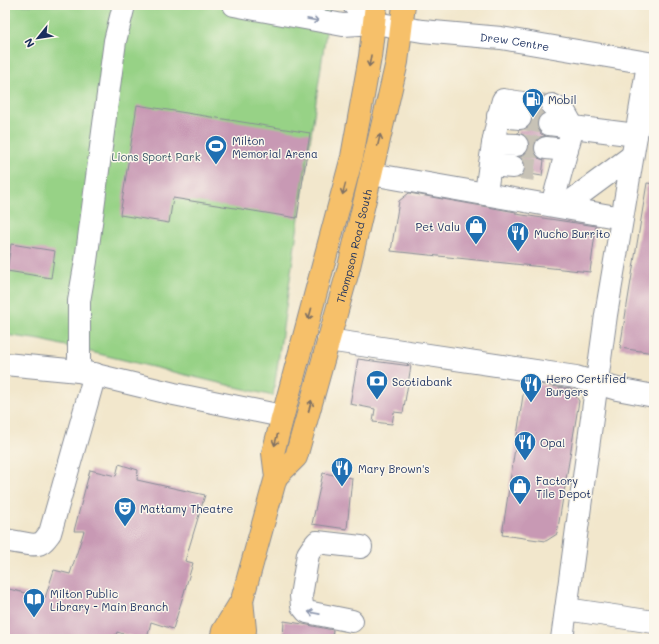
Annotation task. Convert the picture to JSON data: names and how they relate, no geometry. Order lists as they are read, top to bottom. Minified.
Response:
{"streets":{"main road":["Thompson Road South"],"street":["Drew Centre"]},"crossings":[["Drew Centre","Thompson Road South"]],"parks":["Lions Sport Park"],"places":{"fuel station":["Mobil"],"sports":["Milton Memorial Arena"],"shop":["Pet Valu","Factory Tile Depot"],"restaurant":["Mucho Burrito","Hero Certified Burgers","Opa!","Mary Brown's"],"bank":["Scotiabank"],"theatre":["Mattamy Theatre"],"library":["Milton Public Library - Main Branch"]},"north":"bottom left"}
